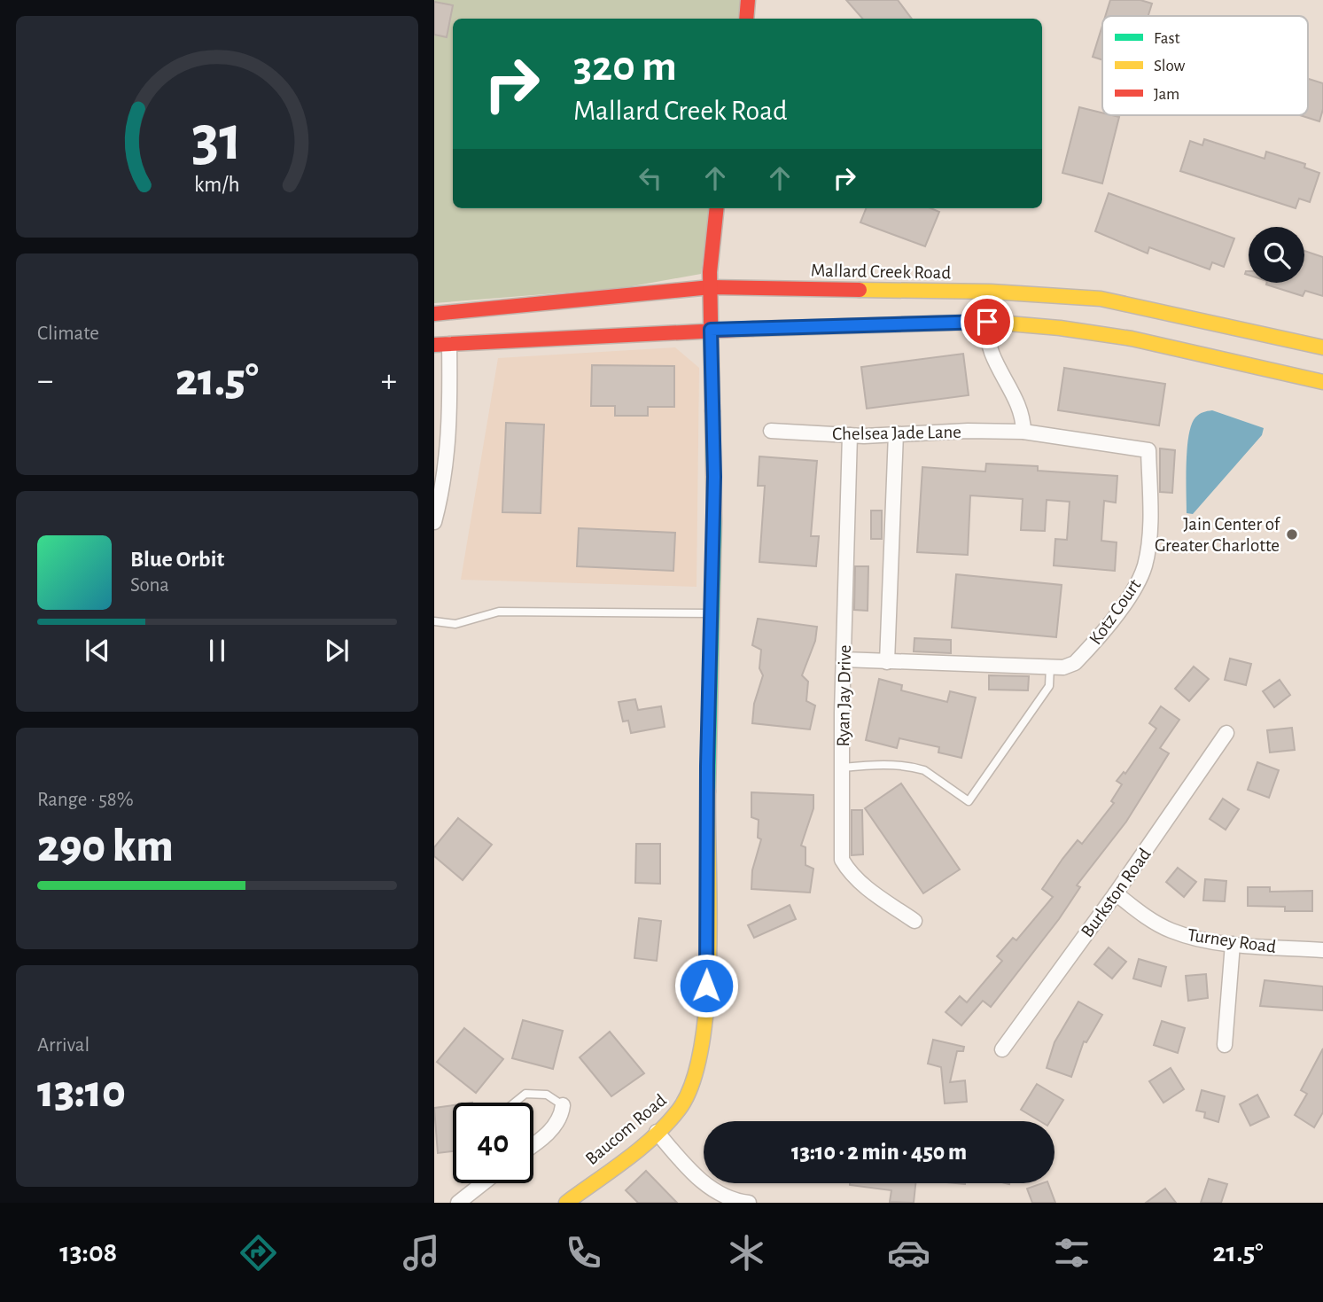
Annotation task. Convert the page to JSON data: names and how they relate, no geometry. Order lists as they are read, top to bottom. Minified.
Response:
{"streets":{"main road":["Mallard Creek Road","Baucom Road"],"street":["Chelsea Jade Lane","Kotz Court","Ryan Jay Drive","Burkston Road","Turney Road"]},"crossings":[["Mallard Creek Road","Baucom Road"],["Chelsea Jade Lane","Kotz Court"],["Chelsea Jade Lane","Ryan Jay Drive"],["Kotz Court","Ryan Jay Drive"],["Burkston Road","Turney Road"]],"places":["Jain Center of Greater Charlotte"],"legend":["Fast","Slow","Jam"],"page":{"turn":["320 m","Mallard Creek Road"],"tile":["Climate",["Range · 58%","290 km"],["Arrival","13:10"]],"heat":["−","21.5°","+"],"song":["Blue Orbit","Sona"],"limit":"40","trip":"13:10 · 2 min · 450 m","tabs":["13:08","21.5°"],"gauge":["31","km/h"]}}
